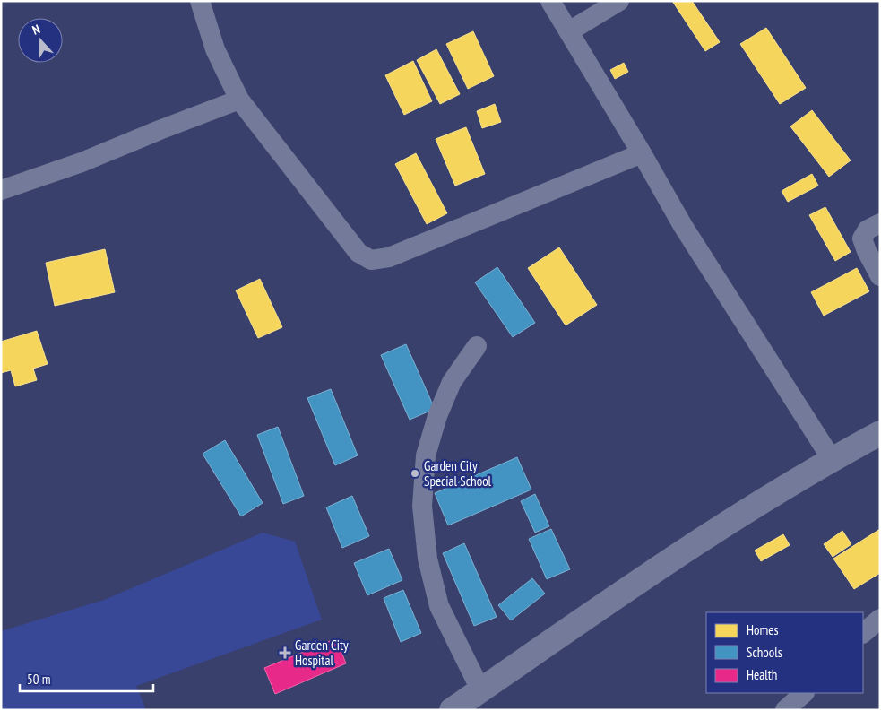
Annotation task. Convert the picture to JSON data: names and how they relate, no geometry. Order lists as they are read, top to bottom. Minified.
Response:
{"places":{"other":["Garden City Special School"],"health":["Garden City Hospital"]},"legend":["Homes","Schools","Health"],"scale_bar":"50 m","north":"top"}
